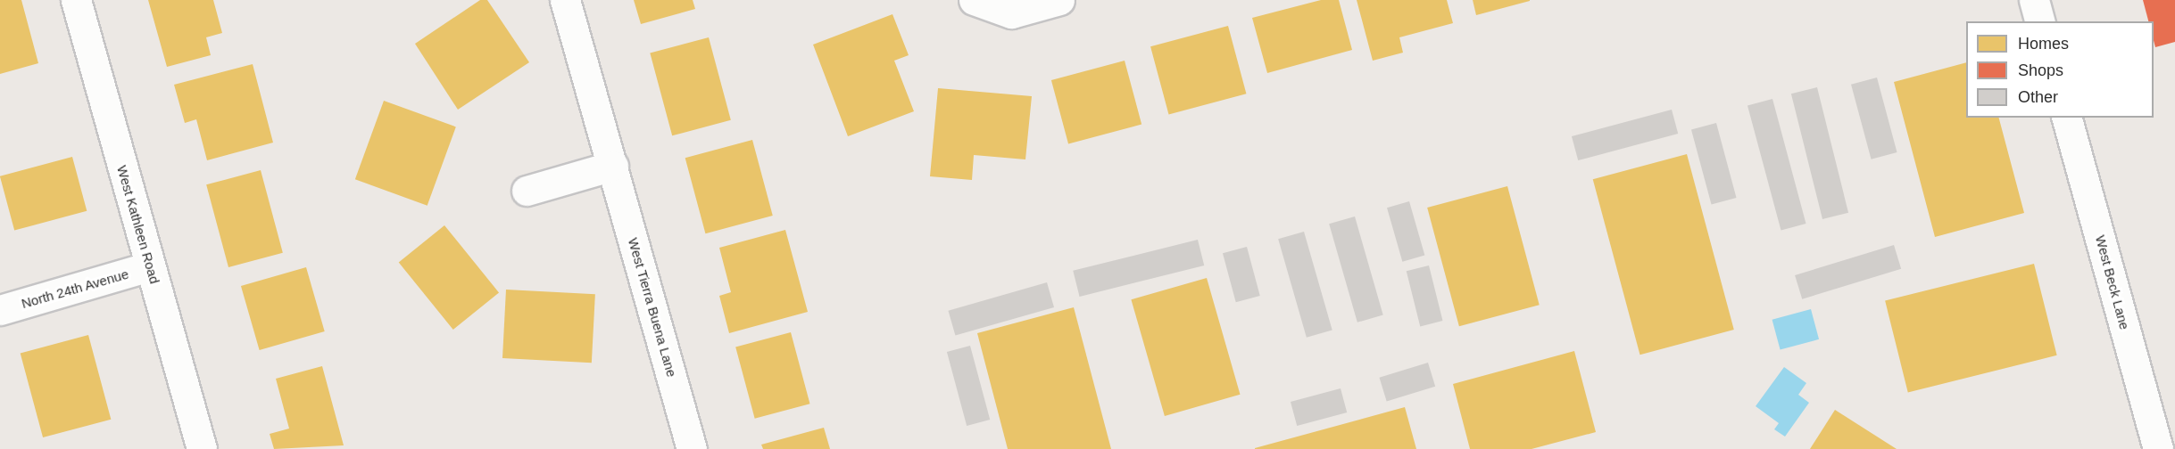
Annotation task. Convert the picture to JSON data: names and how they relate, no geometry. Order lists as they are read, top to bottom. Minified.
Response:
{"streets":{"street":["West Kathleen Road","West Beck Lane","North 24th Avenue","West Tierra Buena Lane"]},"crossings":[["West Kathleen Road","North 24th Avenue"]],"legend":["Homes","Shops","Other"]}
